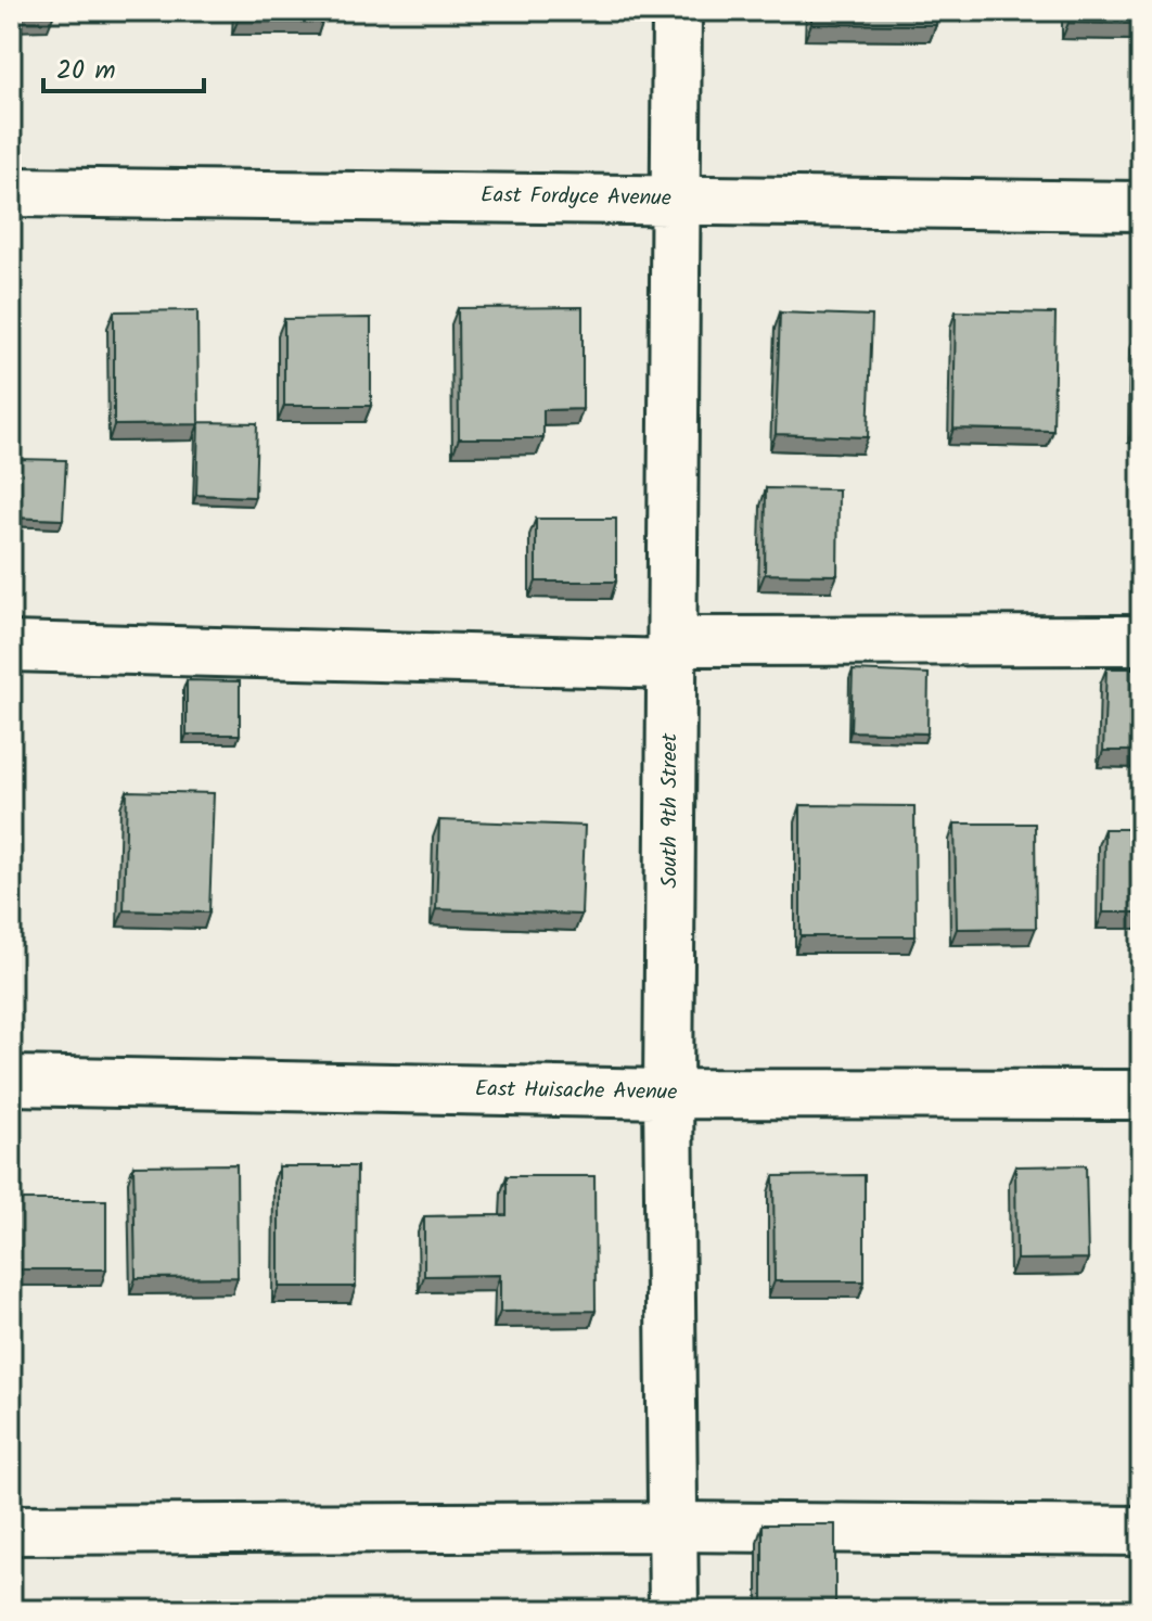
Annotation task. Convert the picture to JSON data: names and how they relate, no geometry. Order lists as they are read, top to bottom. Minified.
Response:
{"streets":{"street":["East Fordyce Avenue","South 9th Street","East Huisache Avenue"]},"crossings":[["East Fordyce Avenue","South 9th Street"],["South 9th Street","East Huisache Avenue"]],"scale_bar":"20 m"}
